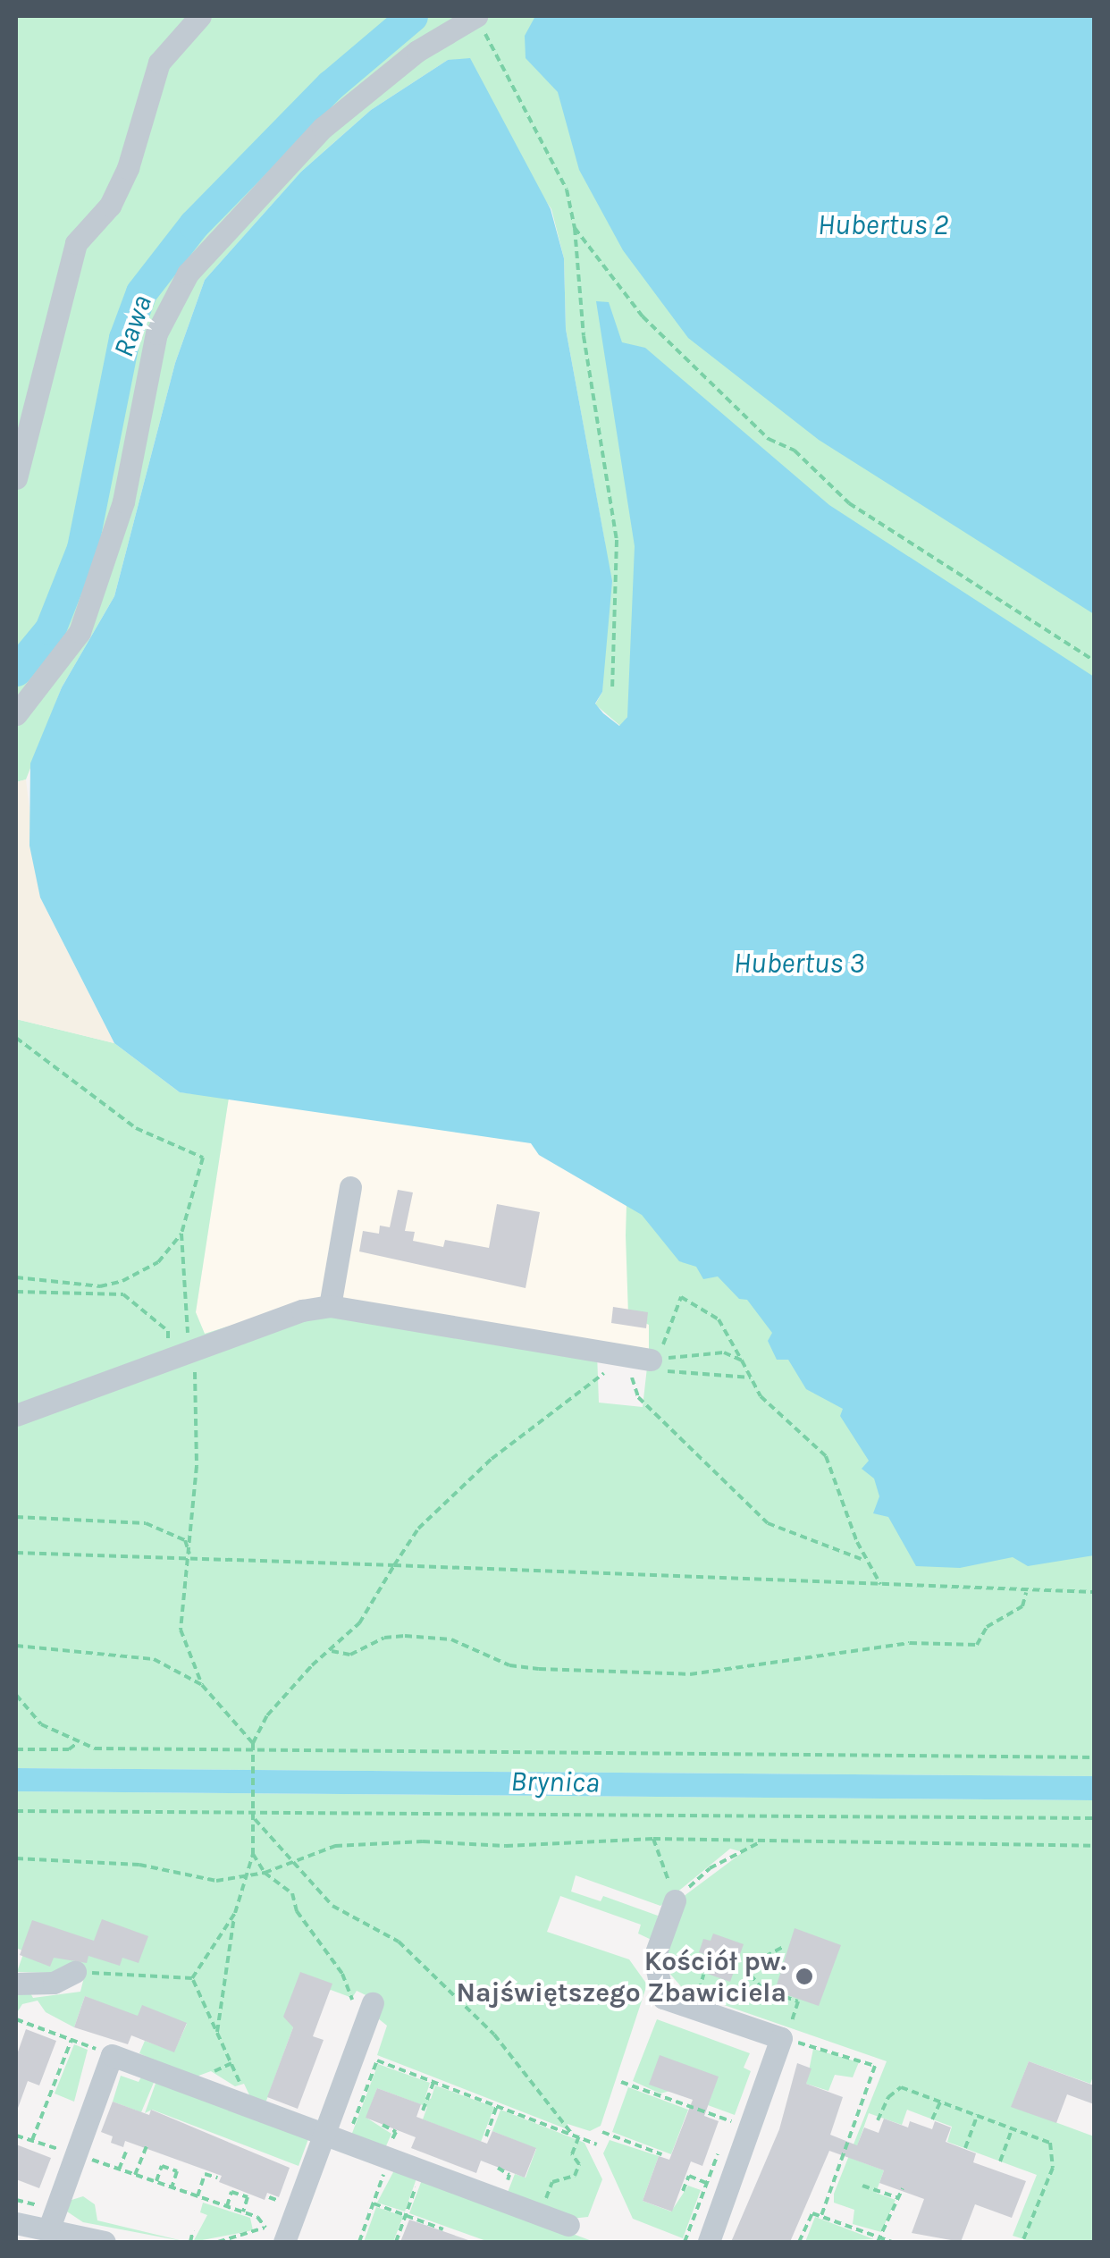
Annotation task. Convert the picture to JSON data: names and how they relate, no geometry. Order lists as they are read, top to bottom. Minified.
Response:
{"water":["Hubertus 2","Rawa","Hubertus 3","Brynica"],"places":["Kościół pw. Najświętszego Zbawiciela"]}
